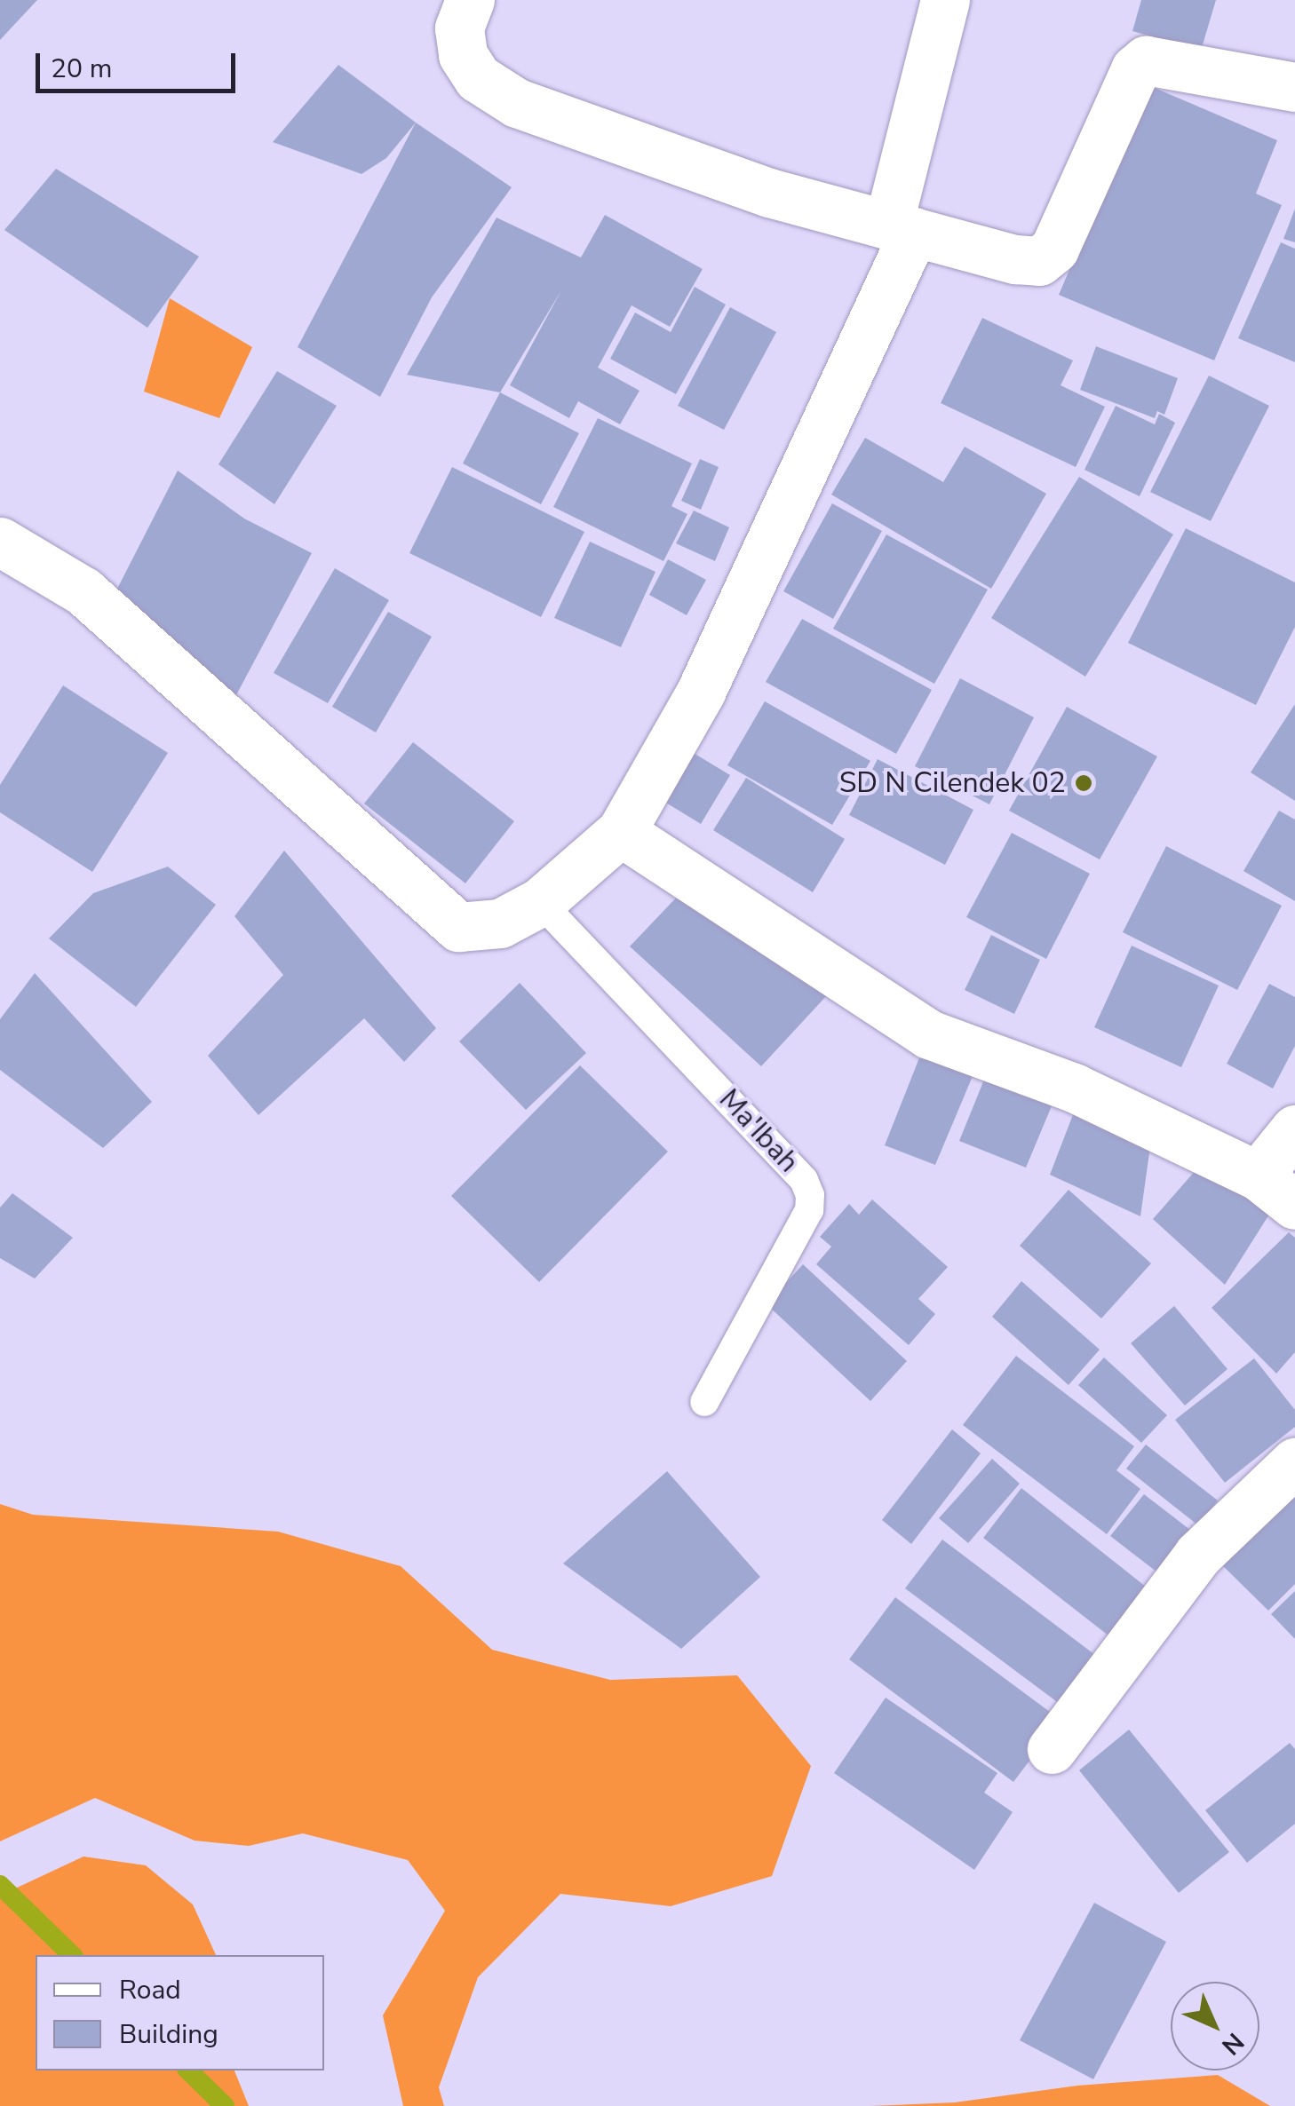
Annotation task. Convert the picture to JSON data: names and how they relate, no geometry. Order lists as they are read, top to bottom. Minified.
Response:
{"streets":{"lane":["Ma'Ibah"]},"places":["SD N Cilendek 02"],"legend":["Road","Building"],"scale_bar":"20 m","north":"bottom right"}
